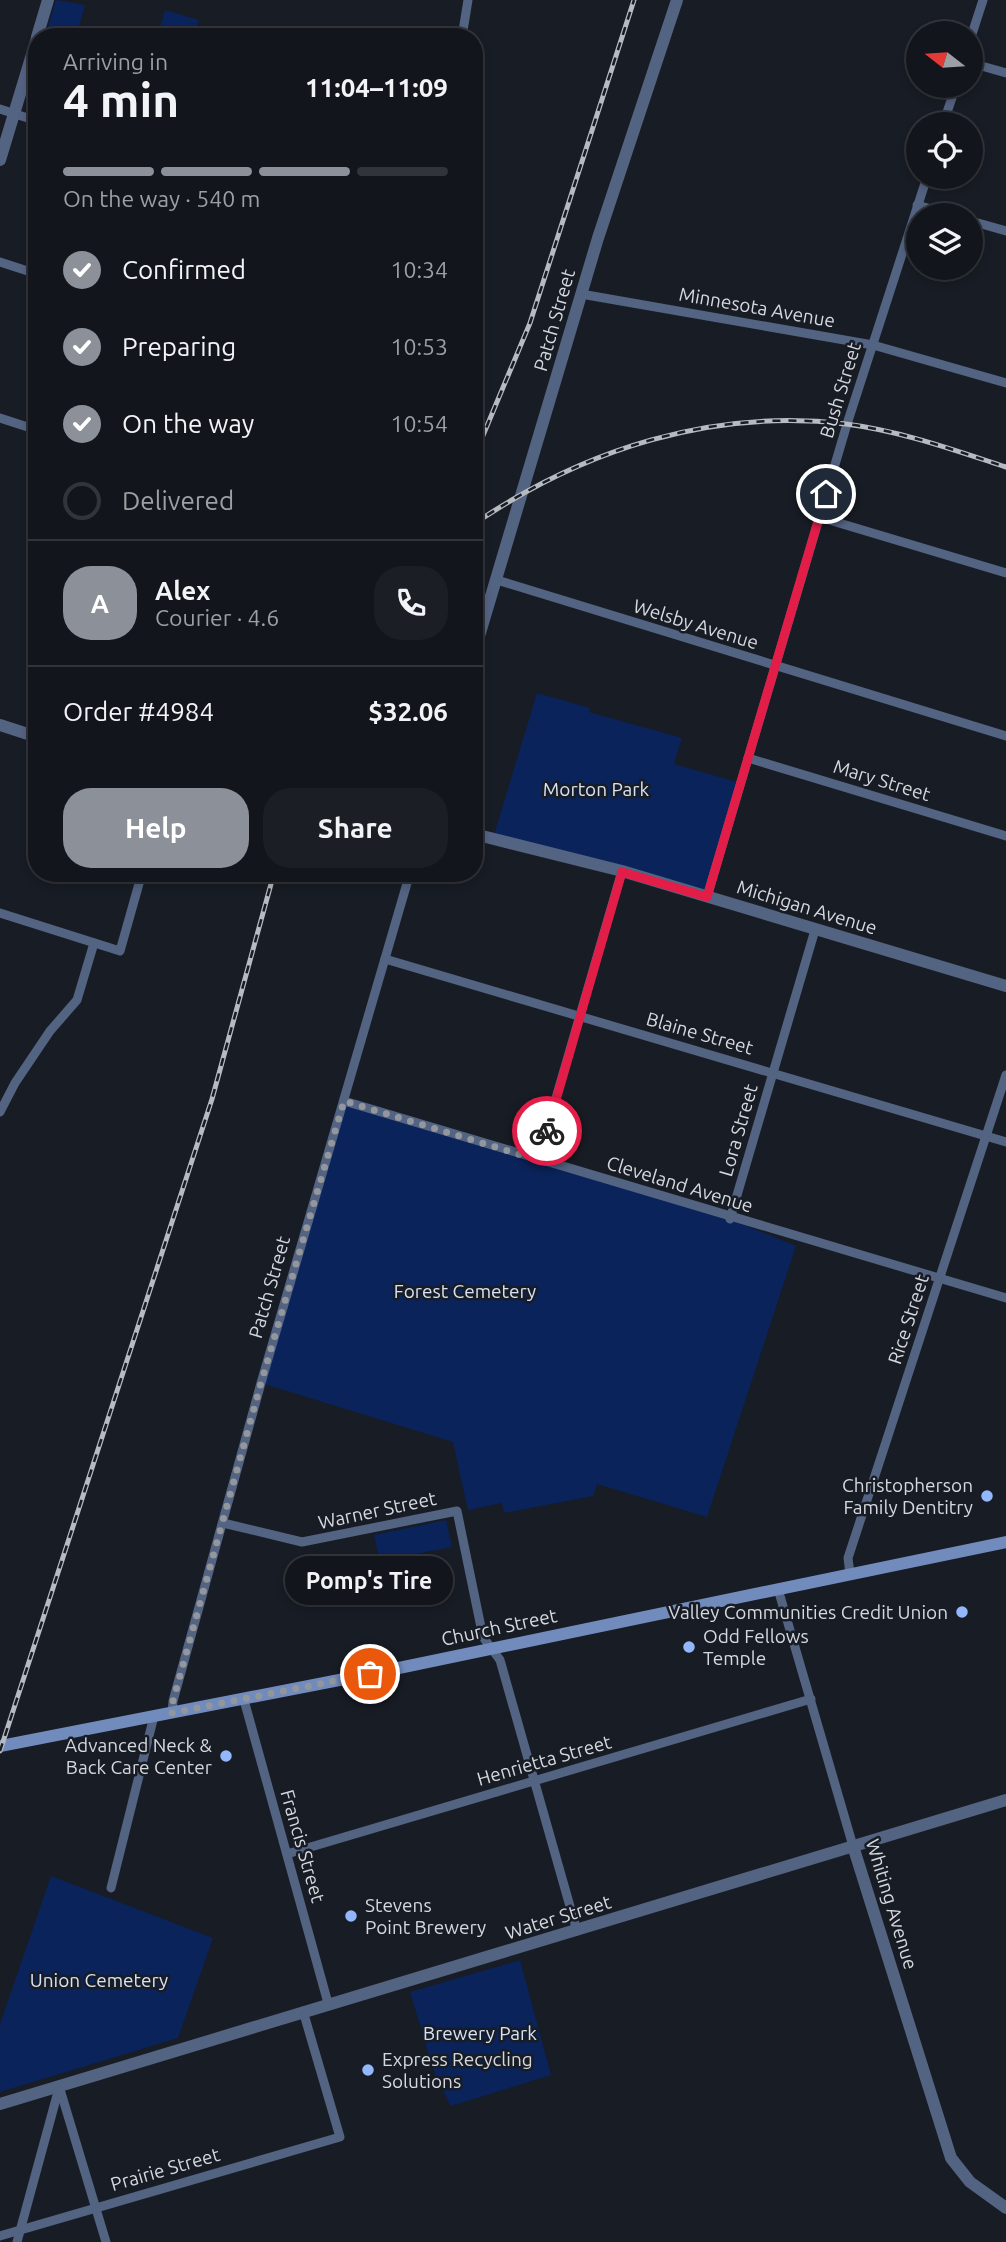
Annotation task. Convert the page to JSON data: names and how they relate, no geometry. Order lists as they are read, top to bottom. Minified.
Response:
{"streets":{"main road":["Church Street"],"street":["Minnesota Avenue","Patch Street","Bush Street","Welsby Avenue","Mary Street","Michigan Avenue","Blaine Street","Lora Street","Cleveland Avenue","Rice Street","Warner Street","Henrietta Street","Francis Street","Whiting Avenue","Water Street","Prairie Street"]},"crossings":[["Minnesota Avenue","Patch Street"],["Minnesota Avenue","Bush Street"],["Patch Street","Welsby Avenue"],["Patch Street","Blaine Street"],["Patch Street","Cleveland Avenue"],["Patch Street","Warner Street"],["Patch Street","Church Street"],["Bush Street","Welsby Avenue"],["Bush Street","Mary Street"],["Bush Street","Michigan Avenue"],["Michigan Avenue","Lora Street"],["Blaine Street","Lora Street"],["Blaine Street","Rice Street"],["Lora Street","Cleveland Avenue"],["Cleveland Avenue","Rice Street"],["Rice Street","Church Street"],["Warner Street","Church Street"],["Church Street","Francis Street"],["Church Street","Whiting Avenue"],["Henrietta Street","Francis Street"],["Henrietta Street","Whiting Avenue"],["Francis Street","Water Street"],["Whiting Avenue","Water Street"],["Water Street","Prairie Street"]],"parks":["Morton Park","Forest Cemetery","Union Cemetery","Brewery Park"],"places":["Christopherson Family Dentitry","Valley Communities Credit Union","Odd Fellows Temple","Pomp's Tire","Advanced Neck & Back Care Center","Stevens Point Brewery","Express Recycling Solutions"],"north":"left","page":{"heading":["4 min","Arriving in","11:04–11:09"],"panel":["Alex","Courier · 4.6","Order #4984","$32.06"],"bar":"On the way · 540 m","list":[["Confirmed","10:34"],["Preparing","10:53"],["On the way","10:54"],"Delivered"],"round":"A","buttons":["Help","Share"],"bubble":"Pomp's Tire"}}
